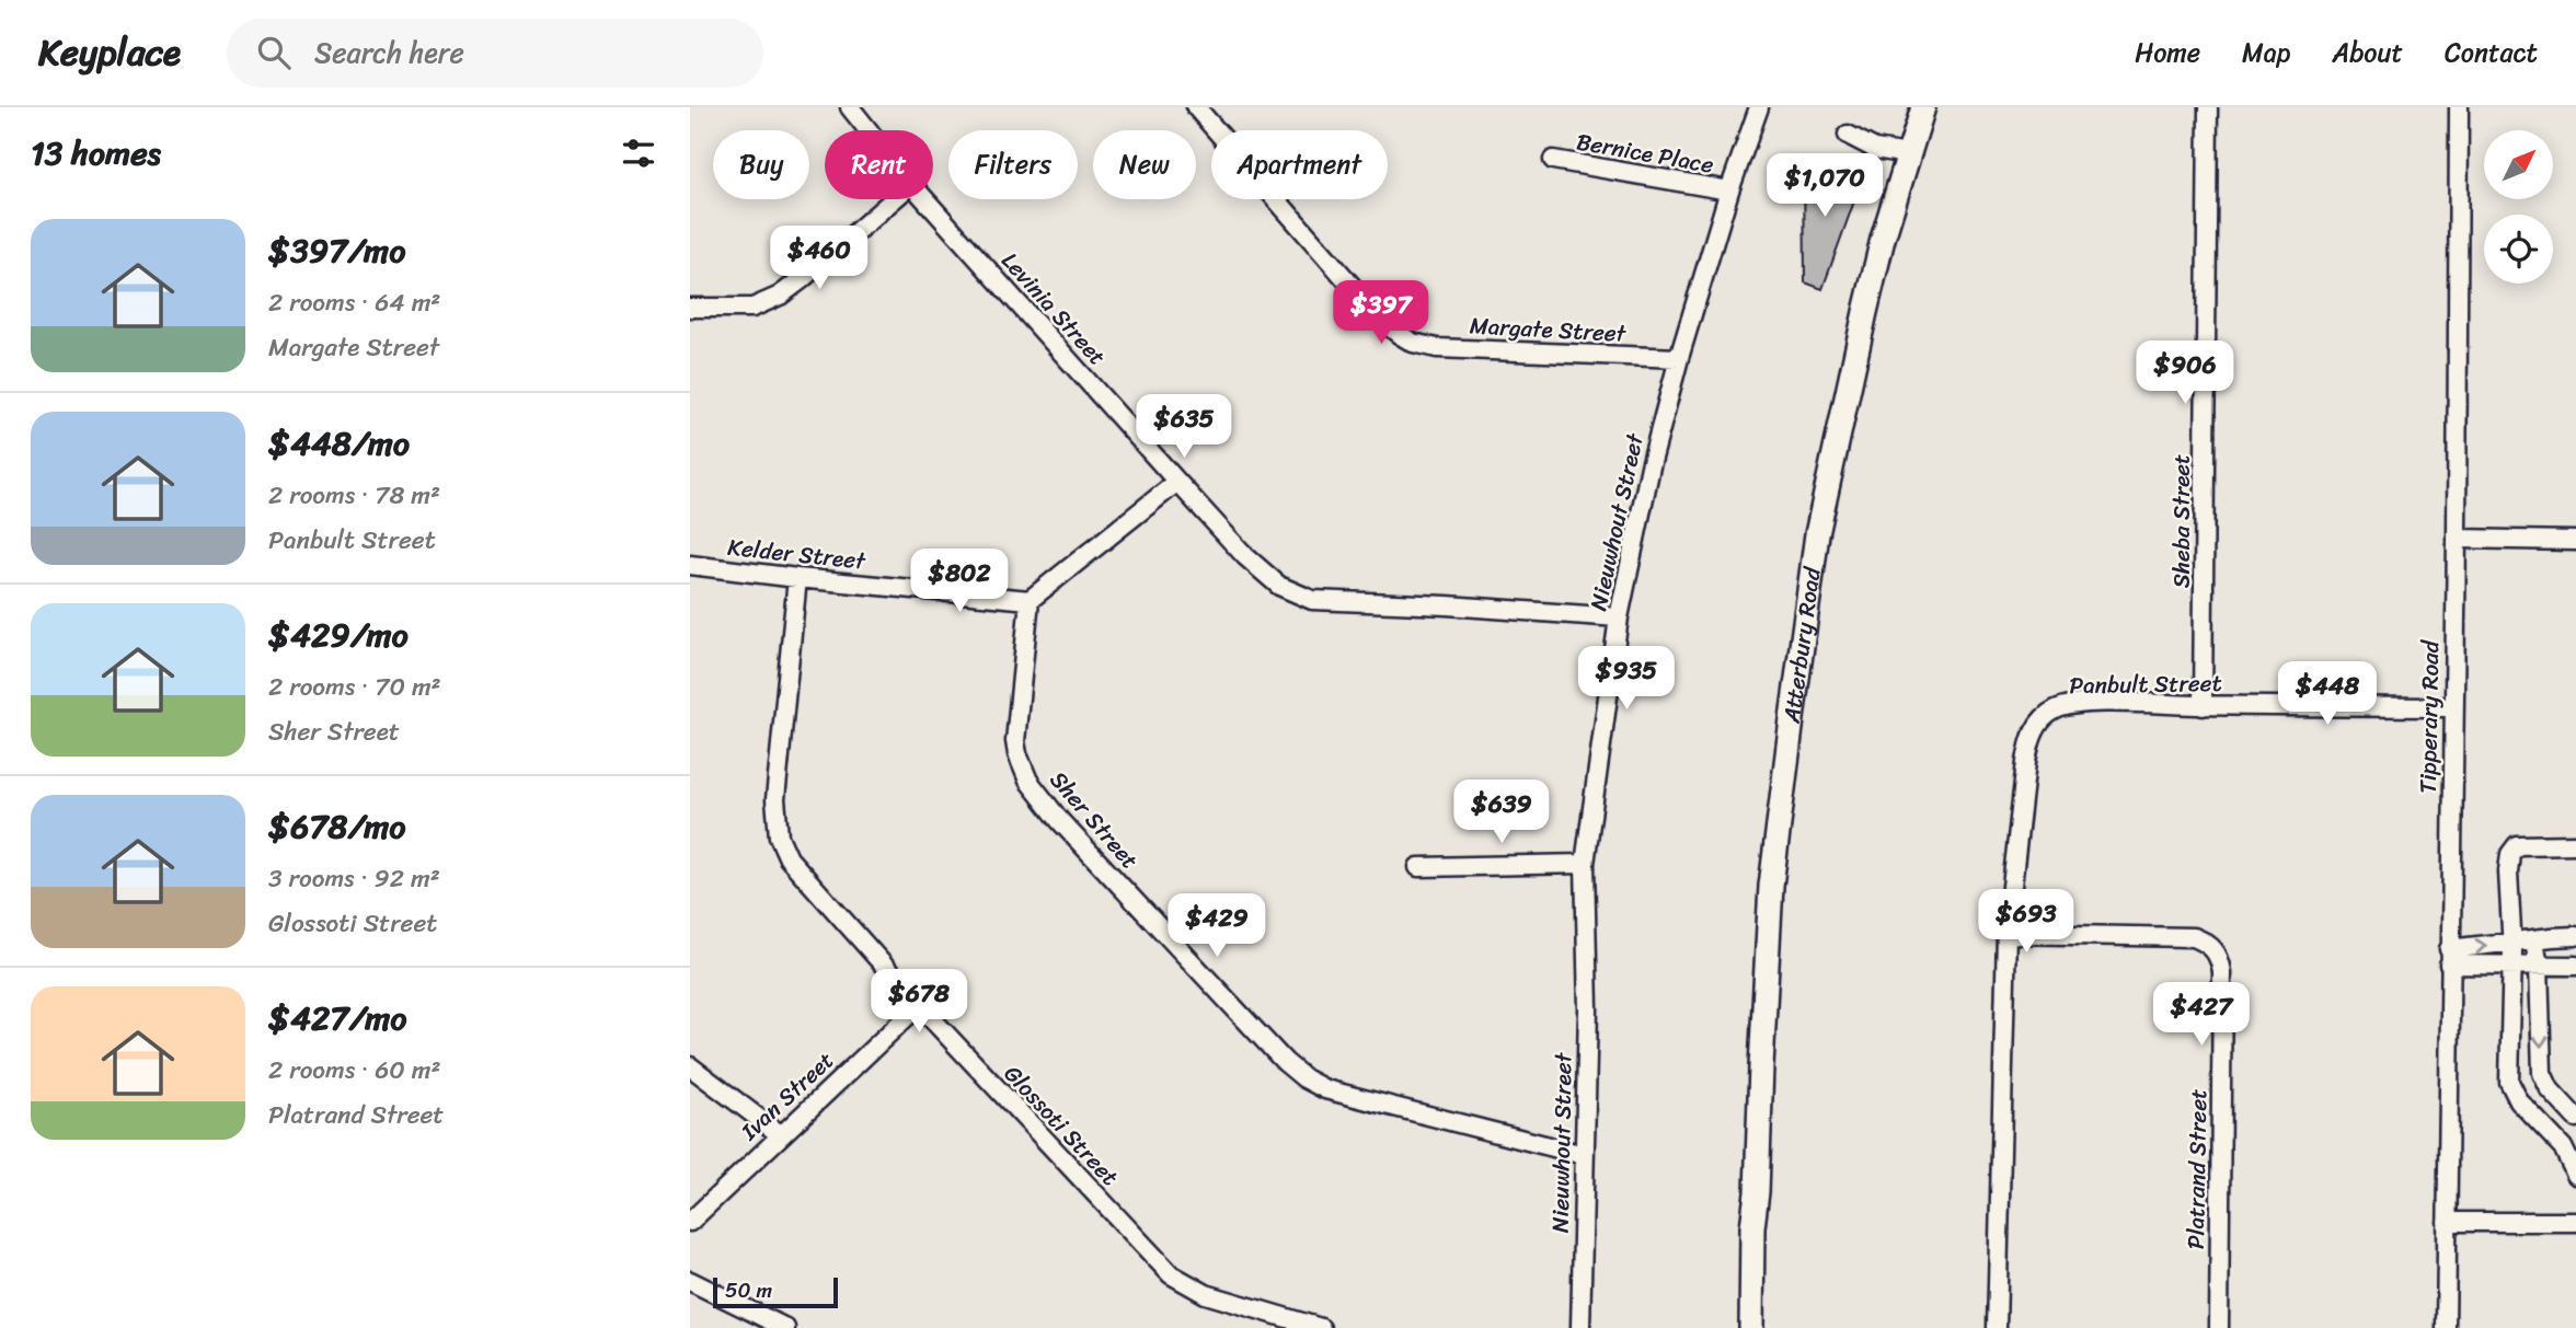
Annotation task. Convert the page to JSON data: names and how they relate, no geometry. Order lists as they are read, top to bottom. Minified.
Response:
{"streets":{"main road":["Atterbury Road"],"street":["Bernice Place","Levinia Street","Margate Street","Sheba Street","Nieuwhout Street","Kelder Street","Panbult Street","Tipperary Road","Sher Street","Ivan Street","Glossoti Street","Platrand Street"]},"crossings":[["Bernice Place","Nieuwhout Street"],["Levinia Street","Nieuwhout Street"],["Margate Street","Nieuwhout Street"],["Sheba Street","Panbult Street"],["Nieuwhout Street","Sher Street"],["Kelder Street","Sher Street"],["Kelder Street","Glossoti Street"],["Panbult Street","Tipperary Road"],["Panbult Street","Platrand Street"],["Ivan Street","Glossoti Street"]],"scale_bar":"50 m","north":"top right","page":{"header":"Keyplace","search":"Search here","nav":["Home","Map","About","Contact"],"heading":"13 homes","chip":["Buy","Rent","Filters","New","Apartment"],"price":["$1,070","$460","$397","$906","$635","$802","$935","$448","$639","$693","$429","$678","$427"],"list":[{"name":"$397/mo","note":"2 rooms · 64 m² · Margate Street"},{"name":"$448/mo","note":"2 rooms · 78 m² · Panbult Street"},{"name":"$429/mo","note":"2 rooms · 70 m² · Sher Street"},{"name":"$678/mo","note":"3 rooms · 92 m² · Glossoti Street"},{"name":"$427/mo","note":"2 rooms · 60 m² · Platrand Street"}],"scale":"50 m"}}
